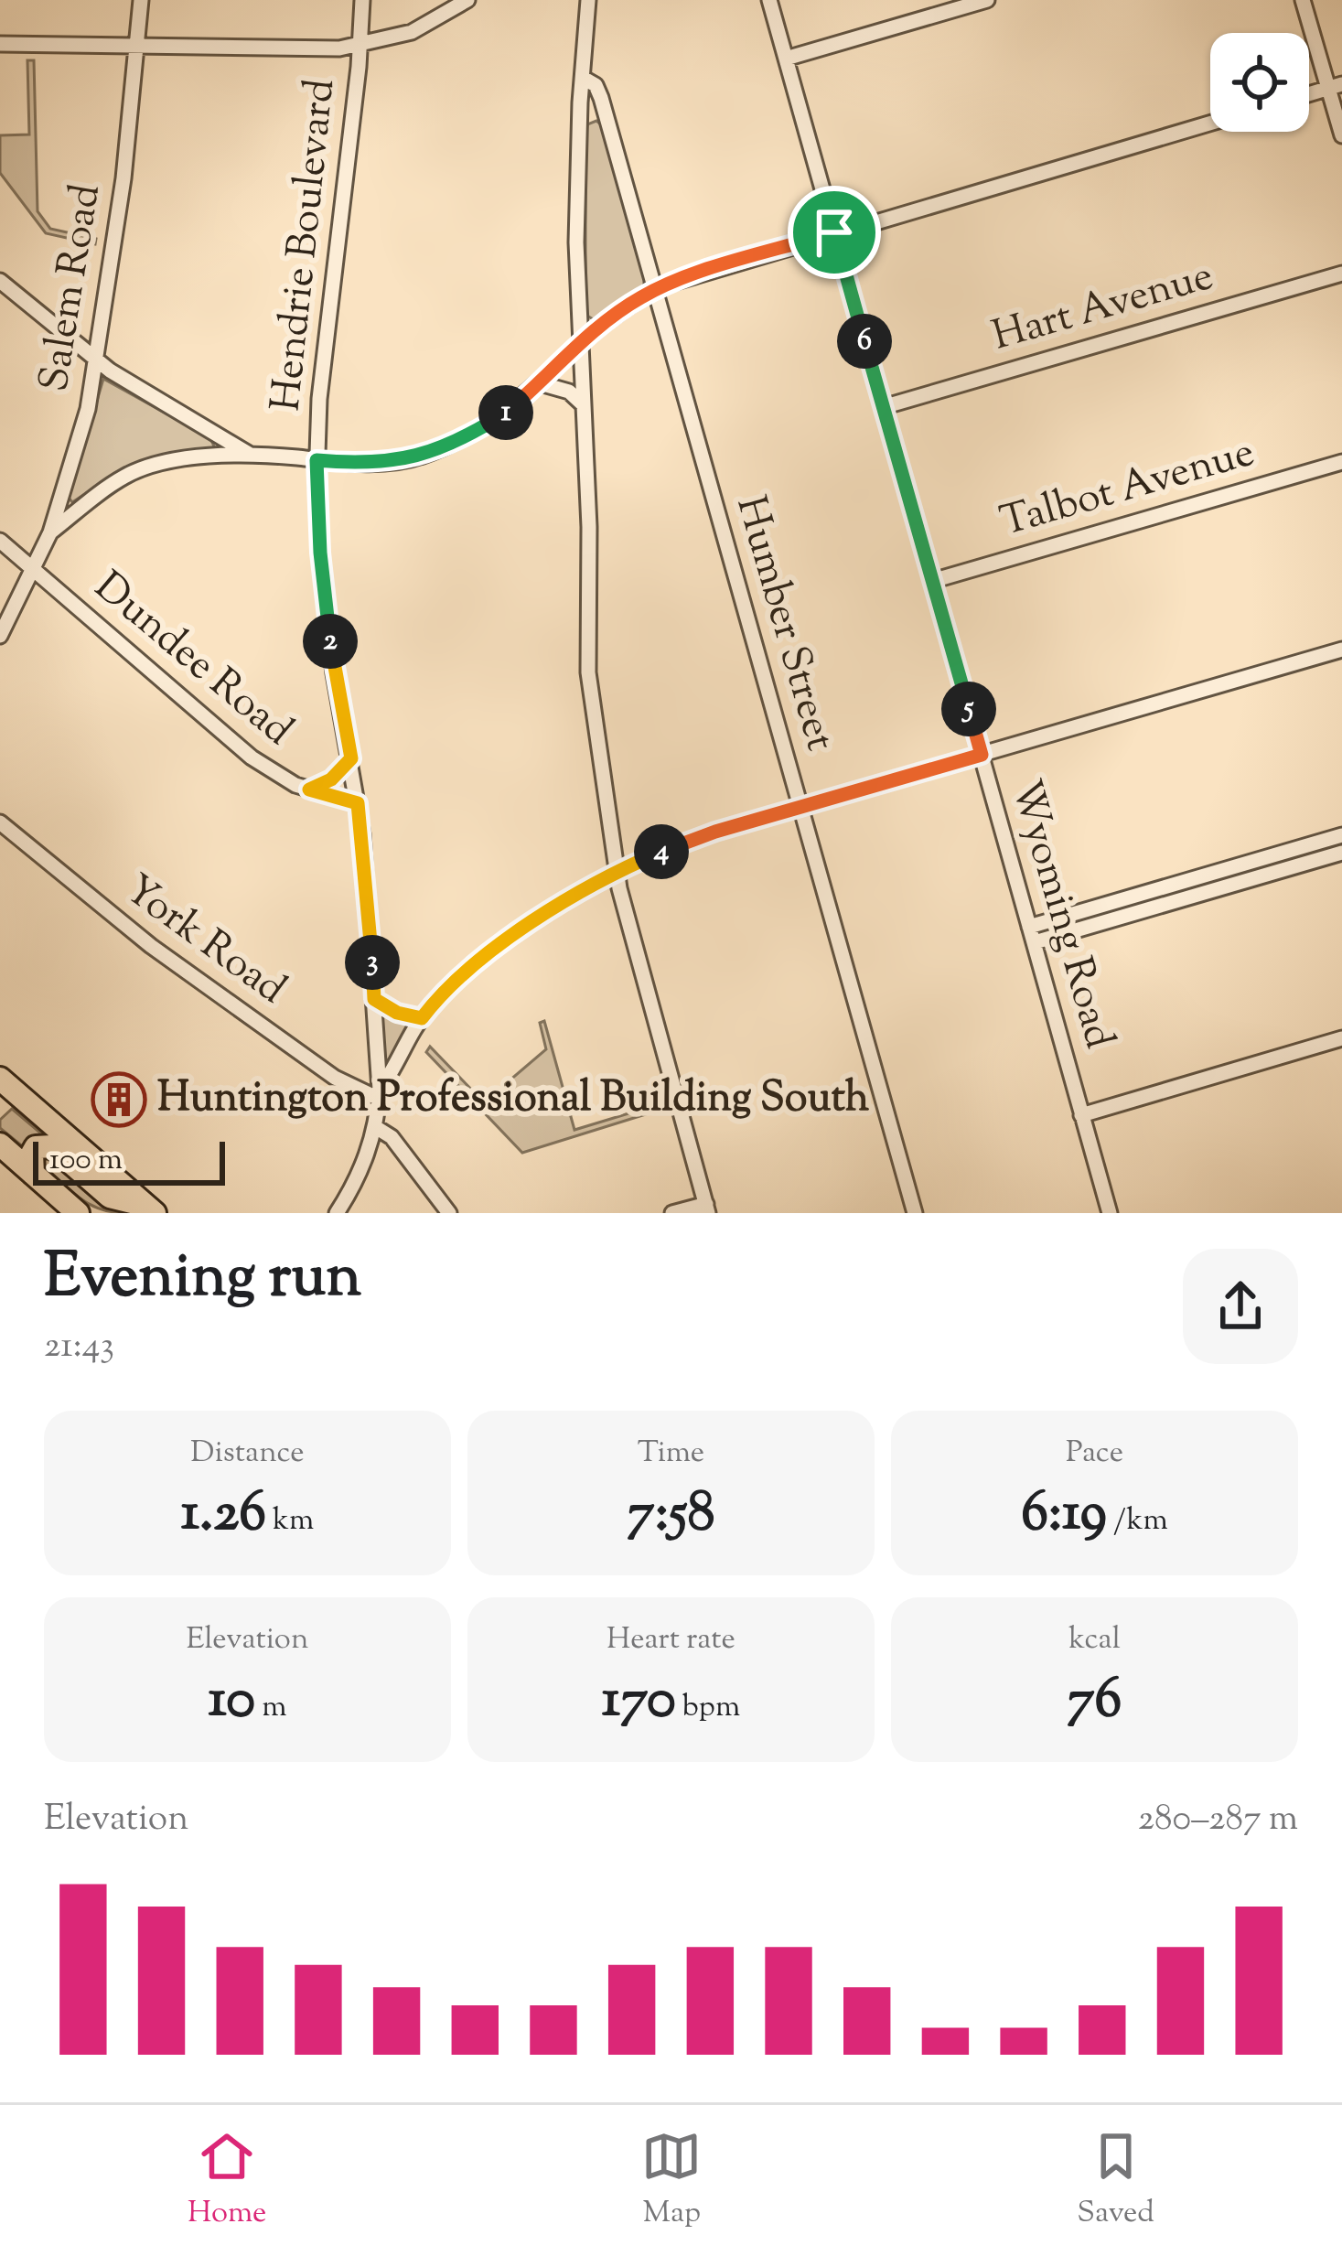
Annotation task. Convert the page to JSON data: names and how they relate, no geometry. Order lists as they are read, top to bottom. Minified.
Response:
{"streets":{"street":["Hendrie Boulevard","Salem Road","Hart Avenue","Talbot Avenue","Humber Street","Dundee Road","Wyoming Road","York Road"]},"crossings":[["Hendrie Boulevard","Dundee Road"],["Hendrie Boulevard","York Road"],["Salem Road","Dundee Road"],["Hart Avenue","Wyoming Road"],["Talbot Avenue","Wyoming Road"]],"places":{"building":["Huntington Professional Building South"]},"scale_bar":"100 m","page":{"pins":["6","1","2","5","4","3"],"scale":"100 m","heading":["Evening run","21:43"],"stats":[["Distance","1.26 km"],["Time","7:58"],["Pace","6:19 /km"],["Elevation","10 m"],["Heart rate","170 bpm"],["kcal","76"]],"chart":["Elevation","280–287 m"],"tabs":["Home","Map","Saved"]}}
